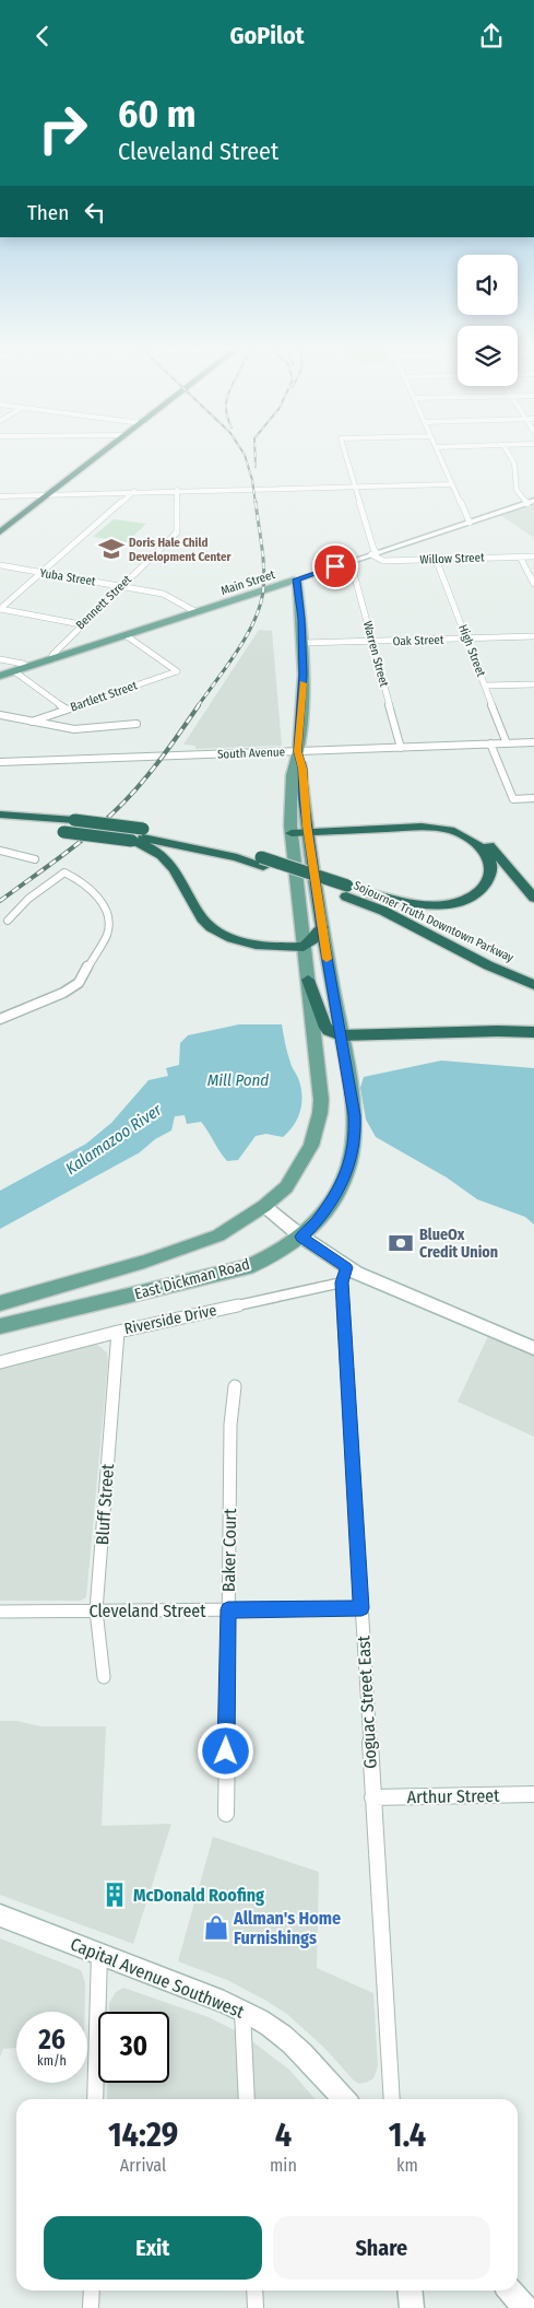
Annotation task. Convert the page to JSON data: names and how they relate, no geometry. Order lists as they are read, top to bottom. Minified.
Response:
{"streets":{"highway":["Sojourner Truth Downtown Parkway"],"main road":["Main Street","East Dickman Road"],"street":["Willow Street","Yuba Street","Bennett Street","Oak Street","High Street","Warren Street","Bartlett Street","South Avenue","Riverside Drive","Bluff Street","Baker Court","Cleveland Street","Goguac Street East","Arthur Street","Capital Avenue Southwest"]},"crossings":[["Willow Street","Main Street"],["Willow Street","High Street"],["Yuba Street","Main Street"],["Yuba Street","Bennett Street"],["Main Street","Bennett Street"],["Main Street","Warren Street"],["Main Street","Bartlett Street"],["Main Street","East Dickman Road"],["Oak Street","High Street"],["Oak Street","Warren Street"],["Oak Street","East Dickman Road"],["High Street","South Avenue"],["Warren Street","South Avenue"],["South Avenue","East Dickman Road"],["Riverside Drive","Bluff Street"],["Riverside Drive","Goguac Street East"],["Bluff Street","Cleveland Street"],["Baker Court","Cleveland Street"],["Cleveland Street","Goguac Street East"],["Goguac Street East","Arthur Street"]],"water":["Mill Pond","Kalamazoo River"],"places":{"school or university":["Doris Hale Child Development Center"],"bank":["BlueOx Credit Union"],"building":["McDonald Roofing"],"shop":["Allman's Home Furnishings"]},"page":{"header":"GoPilot","turn":["60 m","Cleveland Street"],"then":"Then","speed":"26 km/h","limit":"30","eta":["14:29","Arrival","4","min","1.4","km"],"buttons":["Exit","Share"]}}
